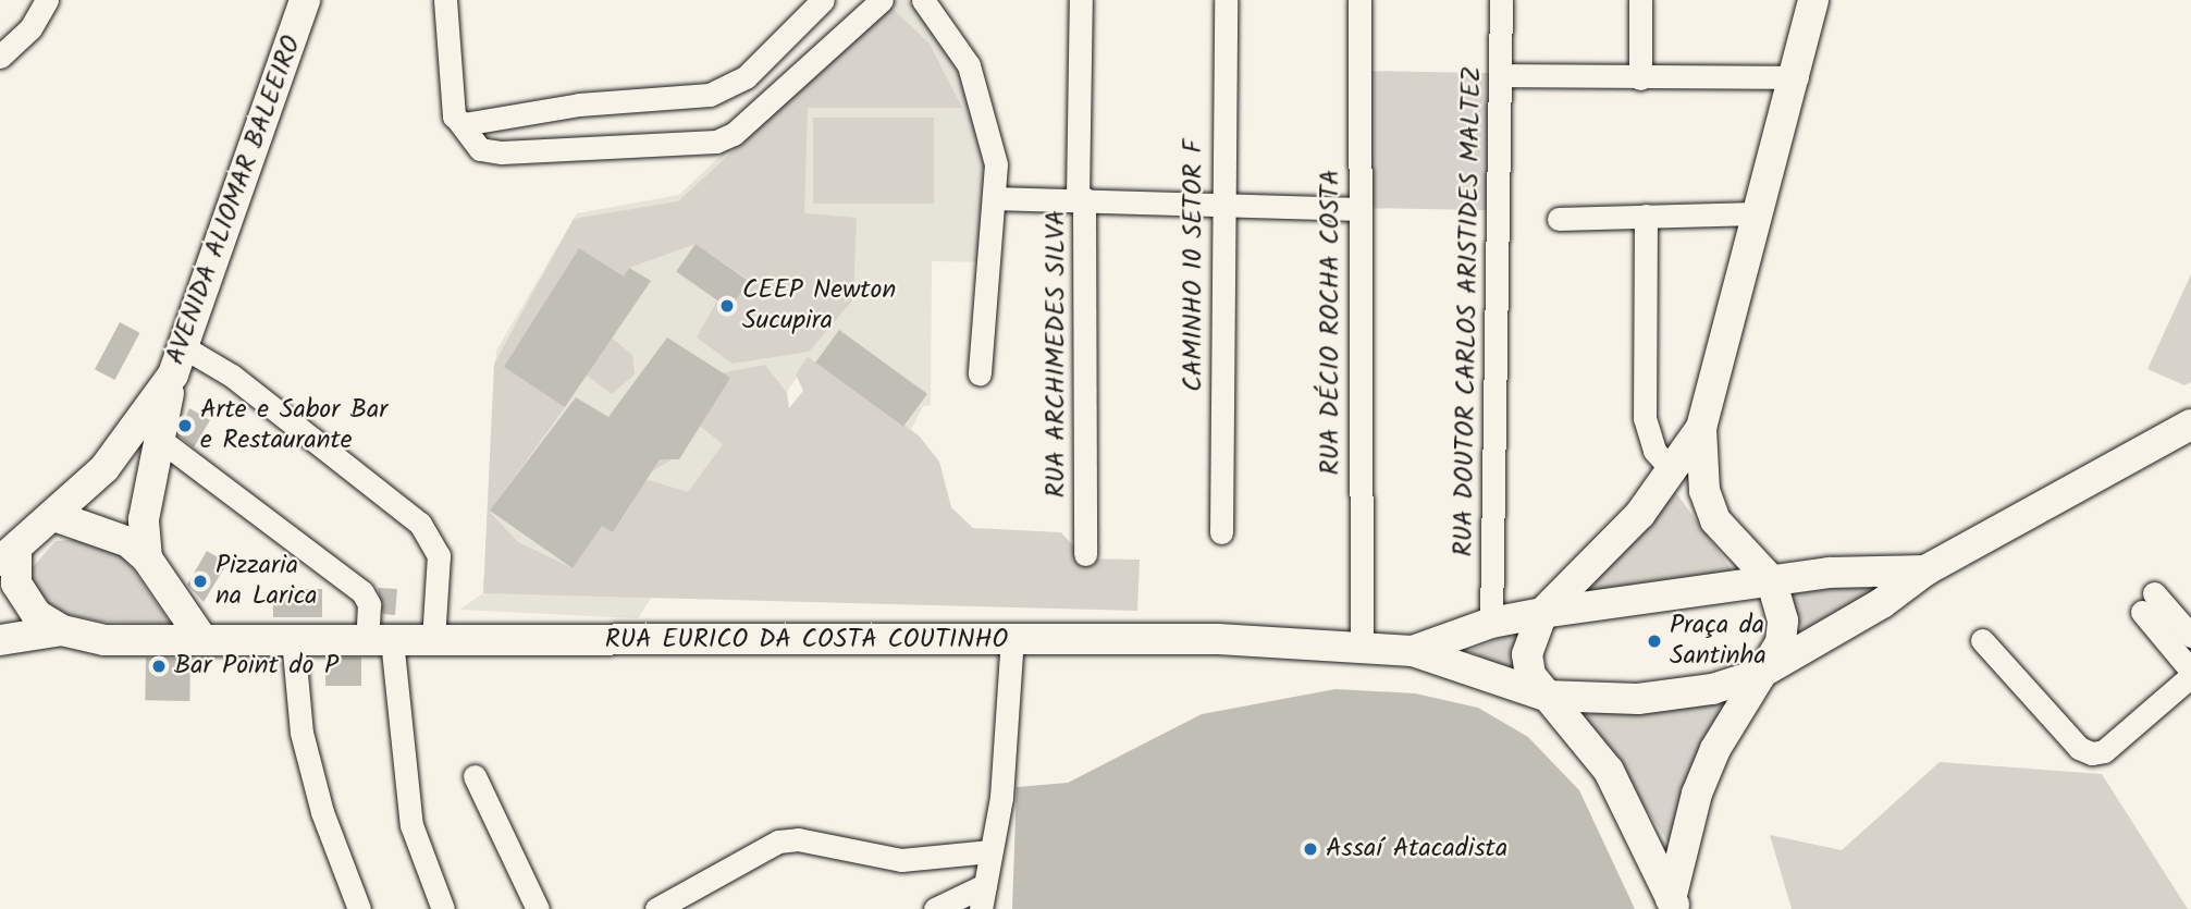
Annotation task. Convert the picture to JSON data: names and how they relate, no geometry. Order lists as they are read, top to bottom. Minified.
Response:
{"streets":{"main road":["AVENIDA ALIOMAR BALEEIRO","RUA EURICO DA COSTA COUTINHO"],"street":["CAMINHO 10 SETOR F","RUA DOUTOR CARLOS ARISTIDES MALTEZ","RUA DÉCIO ROCHA COSTA","RUA ARCHIMEDES SILVA"]},"crossings":[["AVENIDA ALIOMAR BALEEIRO","RUA EURICO DA COSTA COUTINHO"],["CAMINHO 10 SETOR F","RUA ARCHIMEDES SILVA"],["RUA DOUTOR CARLOS ARISTIDES MALTEZ","RUA EURICO DA COSTA COUTINHO"],["RUA DÉCIO ROCHA COSTA","RUA ARCHIMEDES SILVA"],["RUA DÉCIO ROCHA COSTA","RUA EURICO DA COSTA COUTINHO"]],"places":["CEEP Newton Sucupira","Arte e Sabor Bar e Restaurante","Pizzaria na Larica","Praça da Santinha","Bar Point do P","Assaí Atacadista"]}
